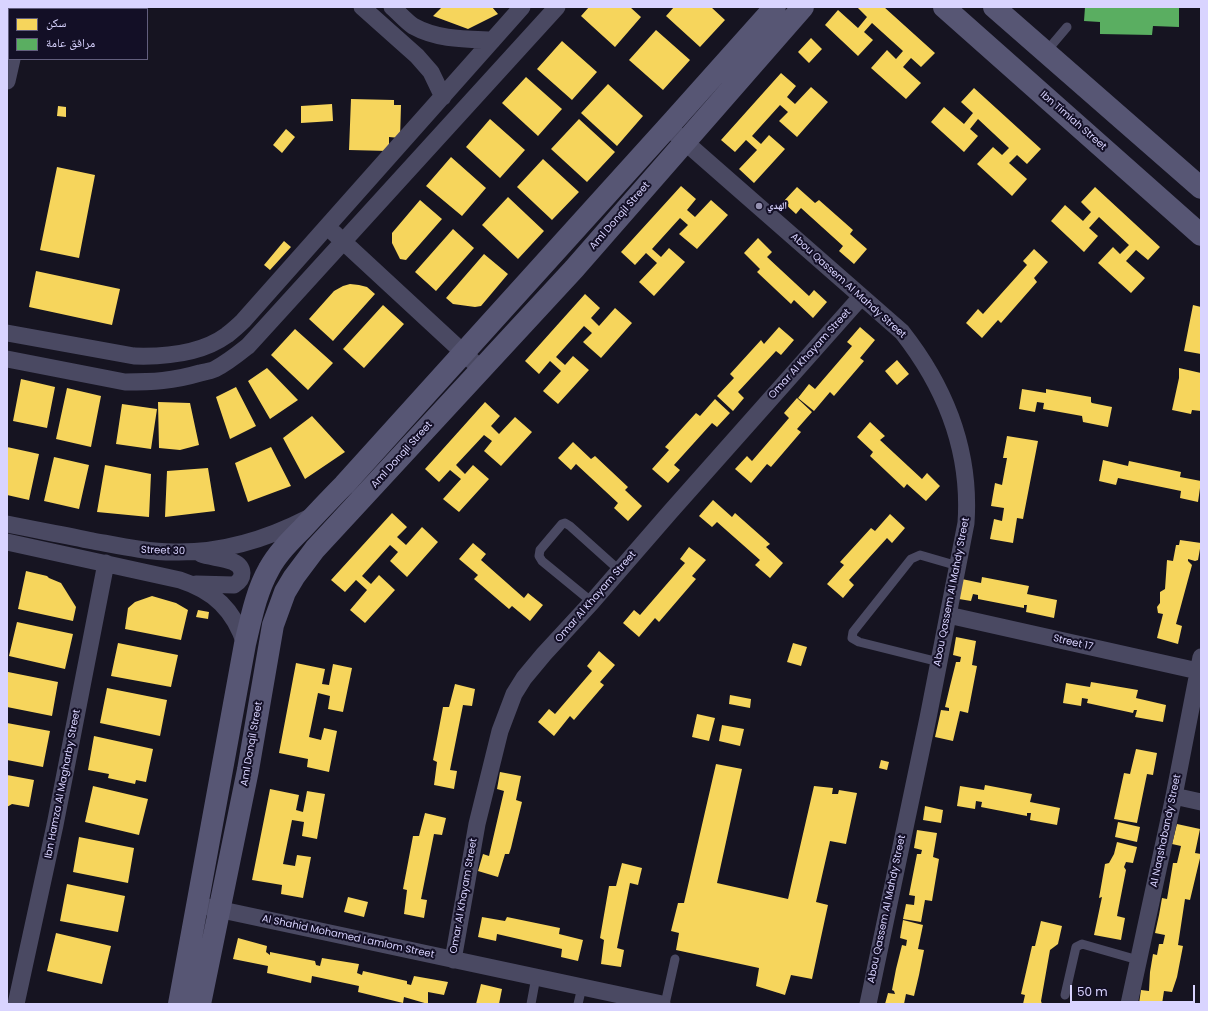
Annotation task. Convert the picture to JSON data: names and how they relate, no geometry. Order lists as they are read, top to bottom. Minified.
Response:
{"streets":{"street":["Ibn Timiah Street","Aml Donqil Street","Abou Qassem Al Mahdy Street","Omar Al Khayam Street","Street 30","Street 17","Ibn Hamza Al Magharby Street","Al Naqshabandy Street","Al Shahid Mohamed Lamlom Street"]},"crossings":[["Aml Donqil Street","Abou Qassem Al Mahdy Street"],["Aml Donqil Street","Al Shahid Mohamed Lamlom Street"],["Abou Qassem Al Mahdy Street","Omar Al Khayam Street"],["Abou Qassem Al Mahdy Street","Street 17"],["Omar Al Khayam Street","Al Shahid Mohamed Lamlom Street"],["Street 30","Ibn Hamza Al Magharby Street"],["Street 17","Al Naqshabandy Street"]],"places":["الهدي"],"legend":["سكن","مرافق عامة"],"scale_bar":"50 m"}
